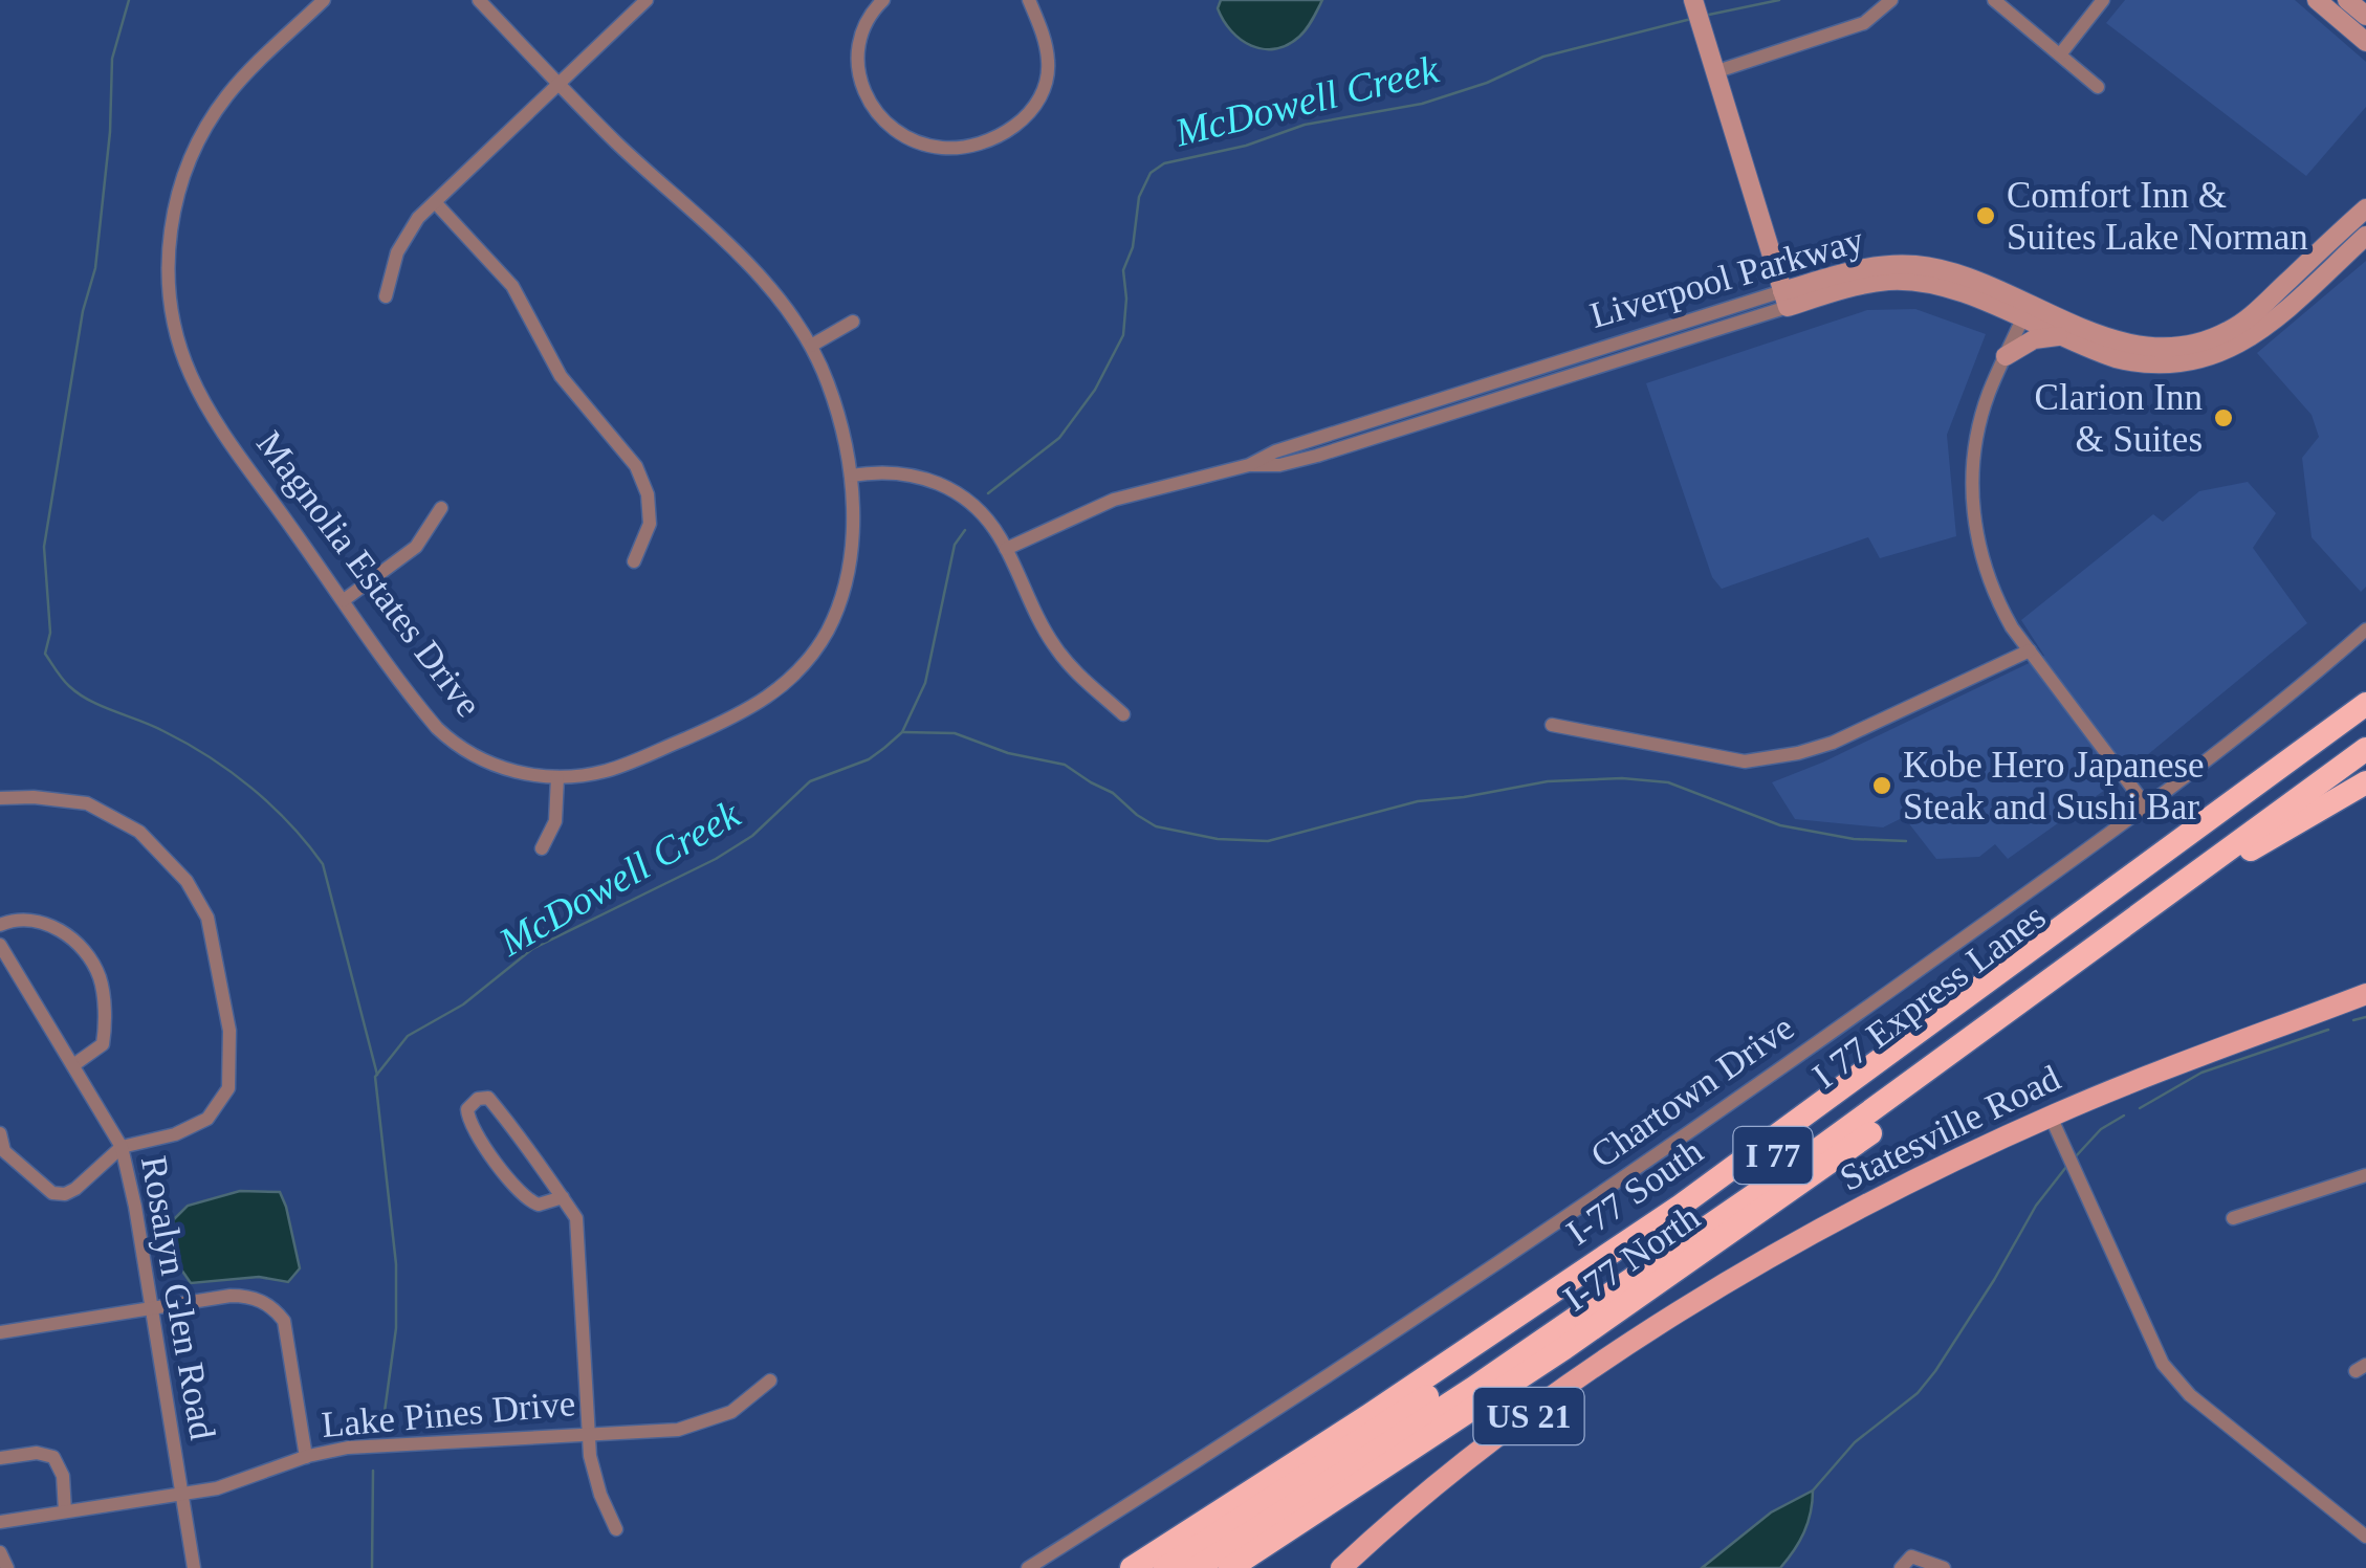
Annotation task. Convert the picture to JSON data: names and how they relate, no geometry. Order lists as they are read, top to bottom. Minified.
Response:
{"streets":{"highway":["I 77 Express Lanes","I 77","I-77 South","I-77 North"],"main road":["Statesville Road","US 21"],"street":["Liverpool Parkway","Magnolia Estates Drive","Chartown Drive","Rosalyn Glen Road","Lake Pines Drive"]},"crossings":[["Rosalyn Glen Road","Lake Pines Drive"]],"water":["McDowell Creek"],"places":["Comfort Inn & Suites Lake Norman","Clarion Inn & Suites","Kobe Hero Japanese Steak and Sushi Bar"]}
